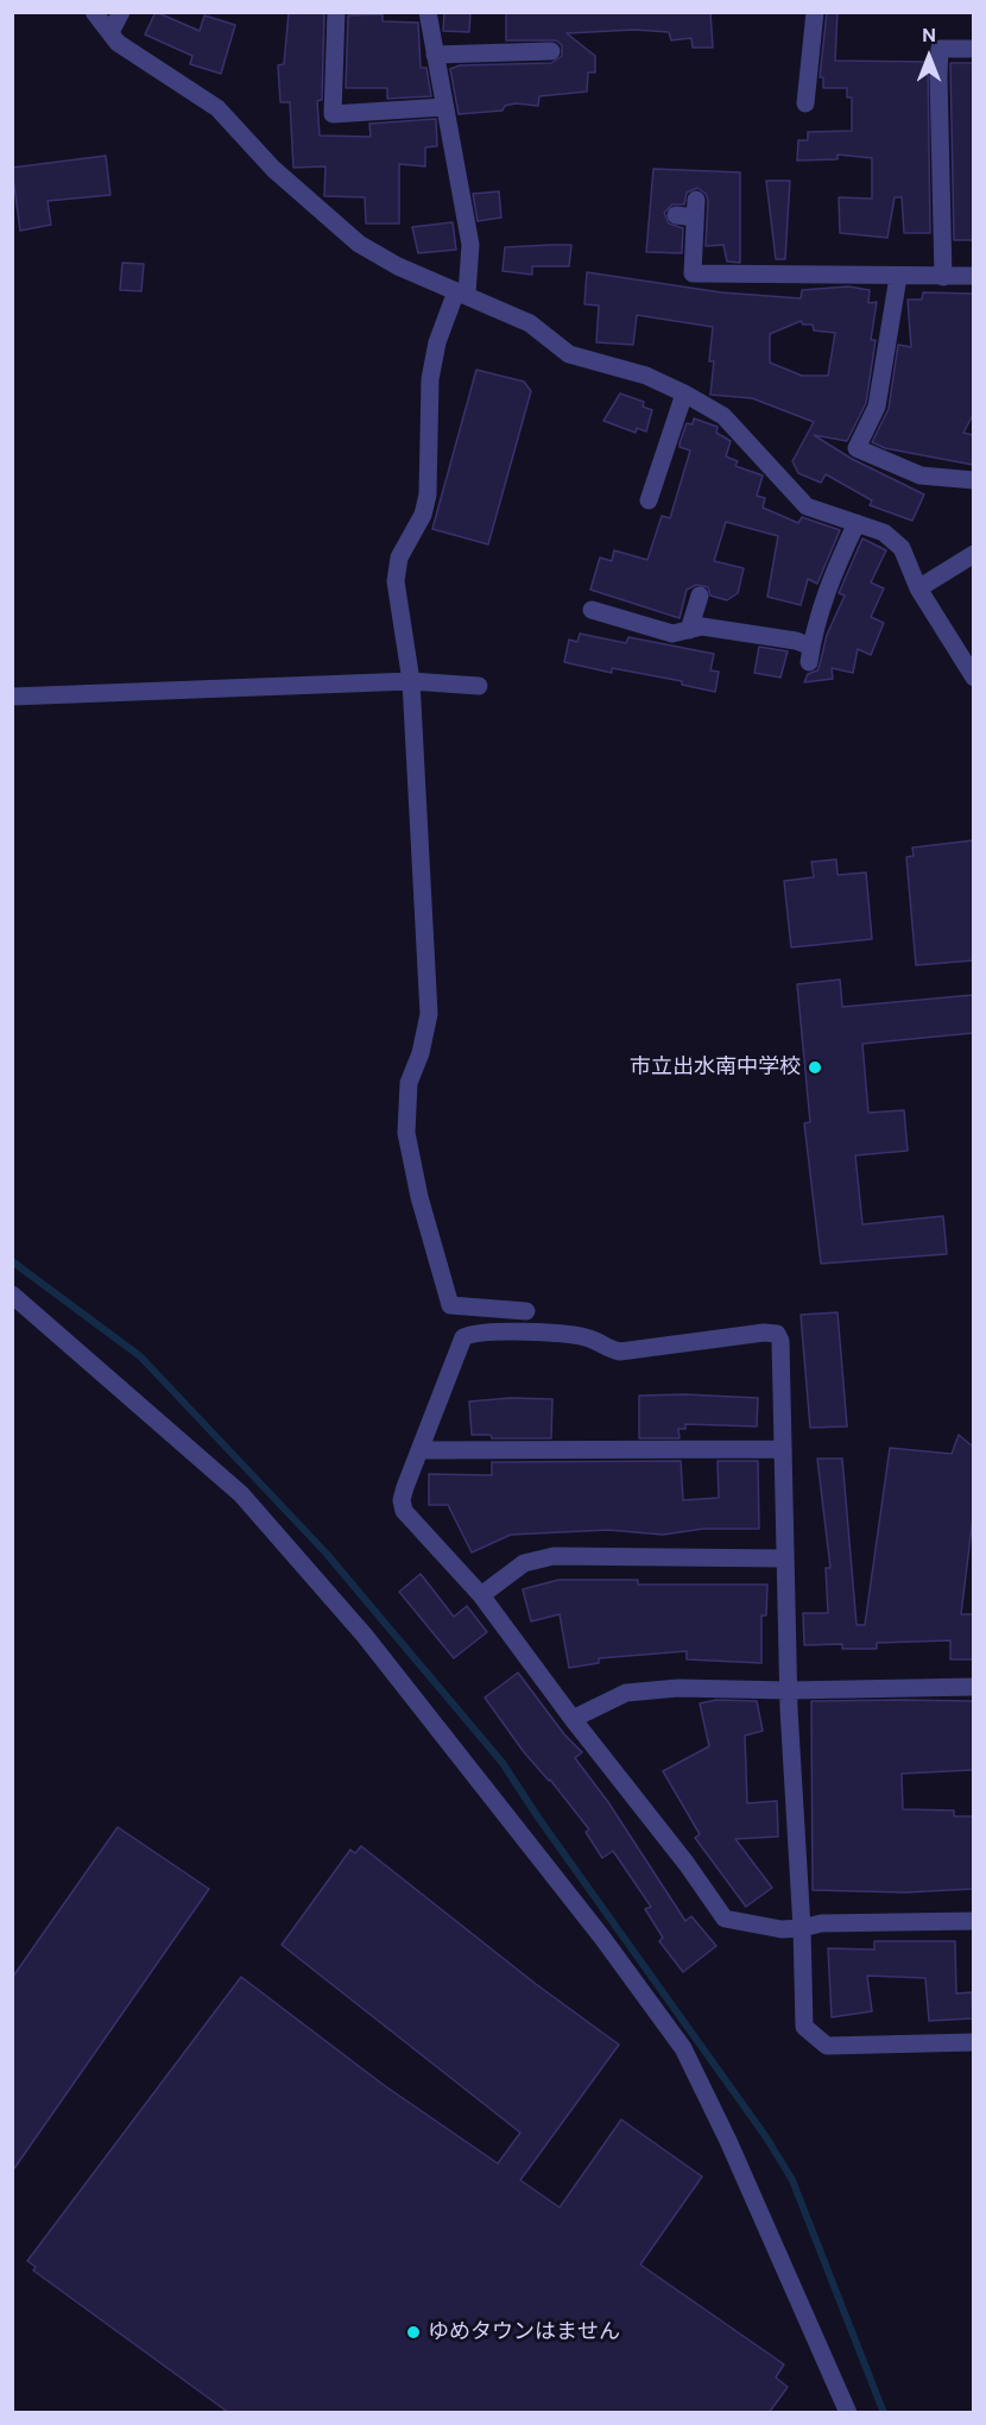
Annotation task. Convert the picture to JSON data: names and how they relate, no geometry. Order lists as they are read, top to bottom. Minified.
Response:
{"places":["市立出水南中学校","ゆめタウンはません"],"north":"top"}
